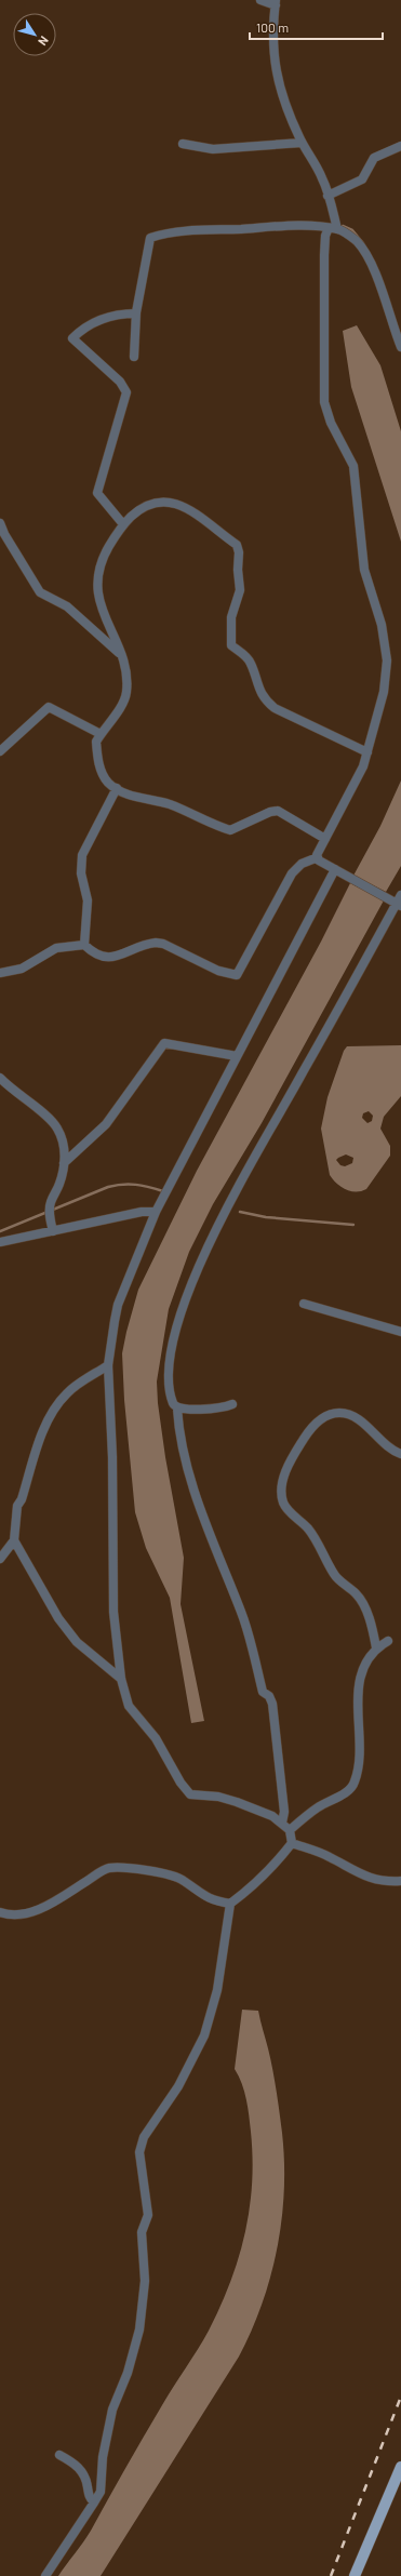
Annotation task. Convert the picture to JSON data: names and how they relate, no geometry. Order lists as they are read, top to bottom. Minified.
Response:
{"scale_bar":"100 m","north":"bottom right"}
